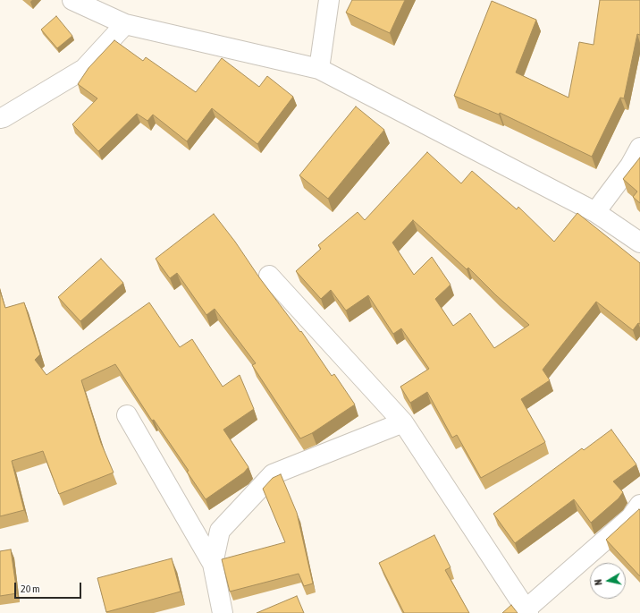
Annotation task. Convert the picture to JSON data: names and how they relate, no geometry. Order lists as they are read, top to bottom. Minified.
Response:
{"scale_bar":"20 m","north":"left"}
